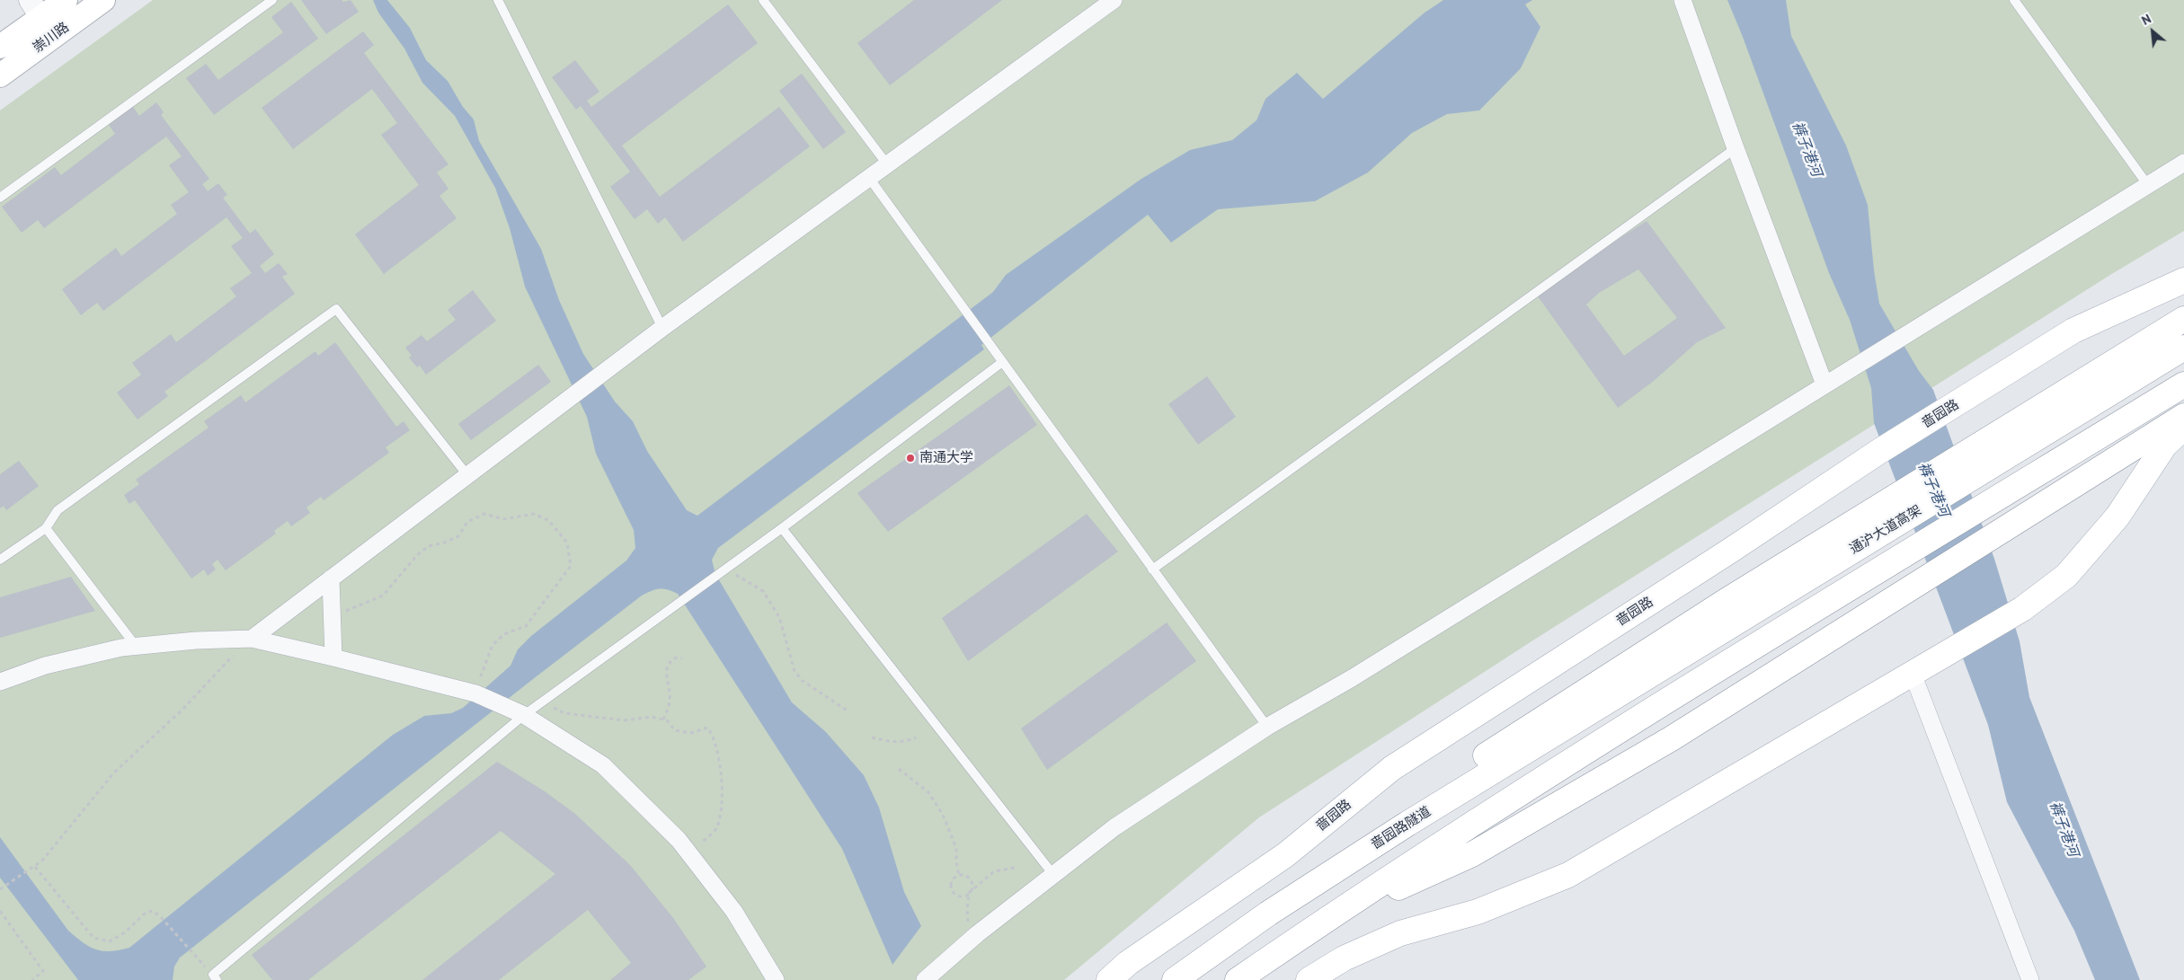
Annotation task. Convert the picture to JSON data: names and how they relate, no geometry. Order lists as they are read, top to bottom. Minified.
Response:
{"streets":{"main road":["崇川路","啬园路","通沪大道高架","啬园路隧道"]},"crossings":[["通沪大道高架","啬园路隧道"]],"water":["裤子港河"],"places":["南通大学"],"north":"top left"}
